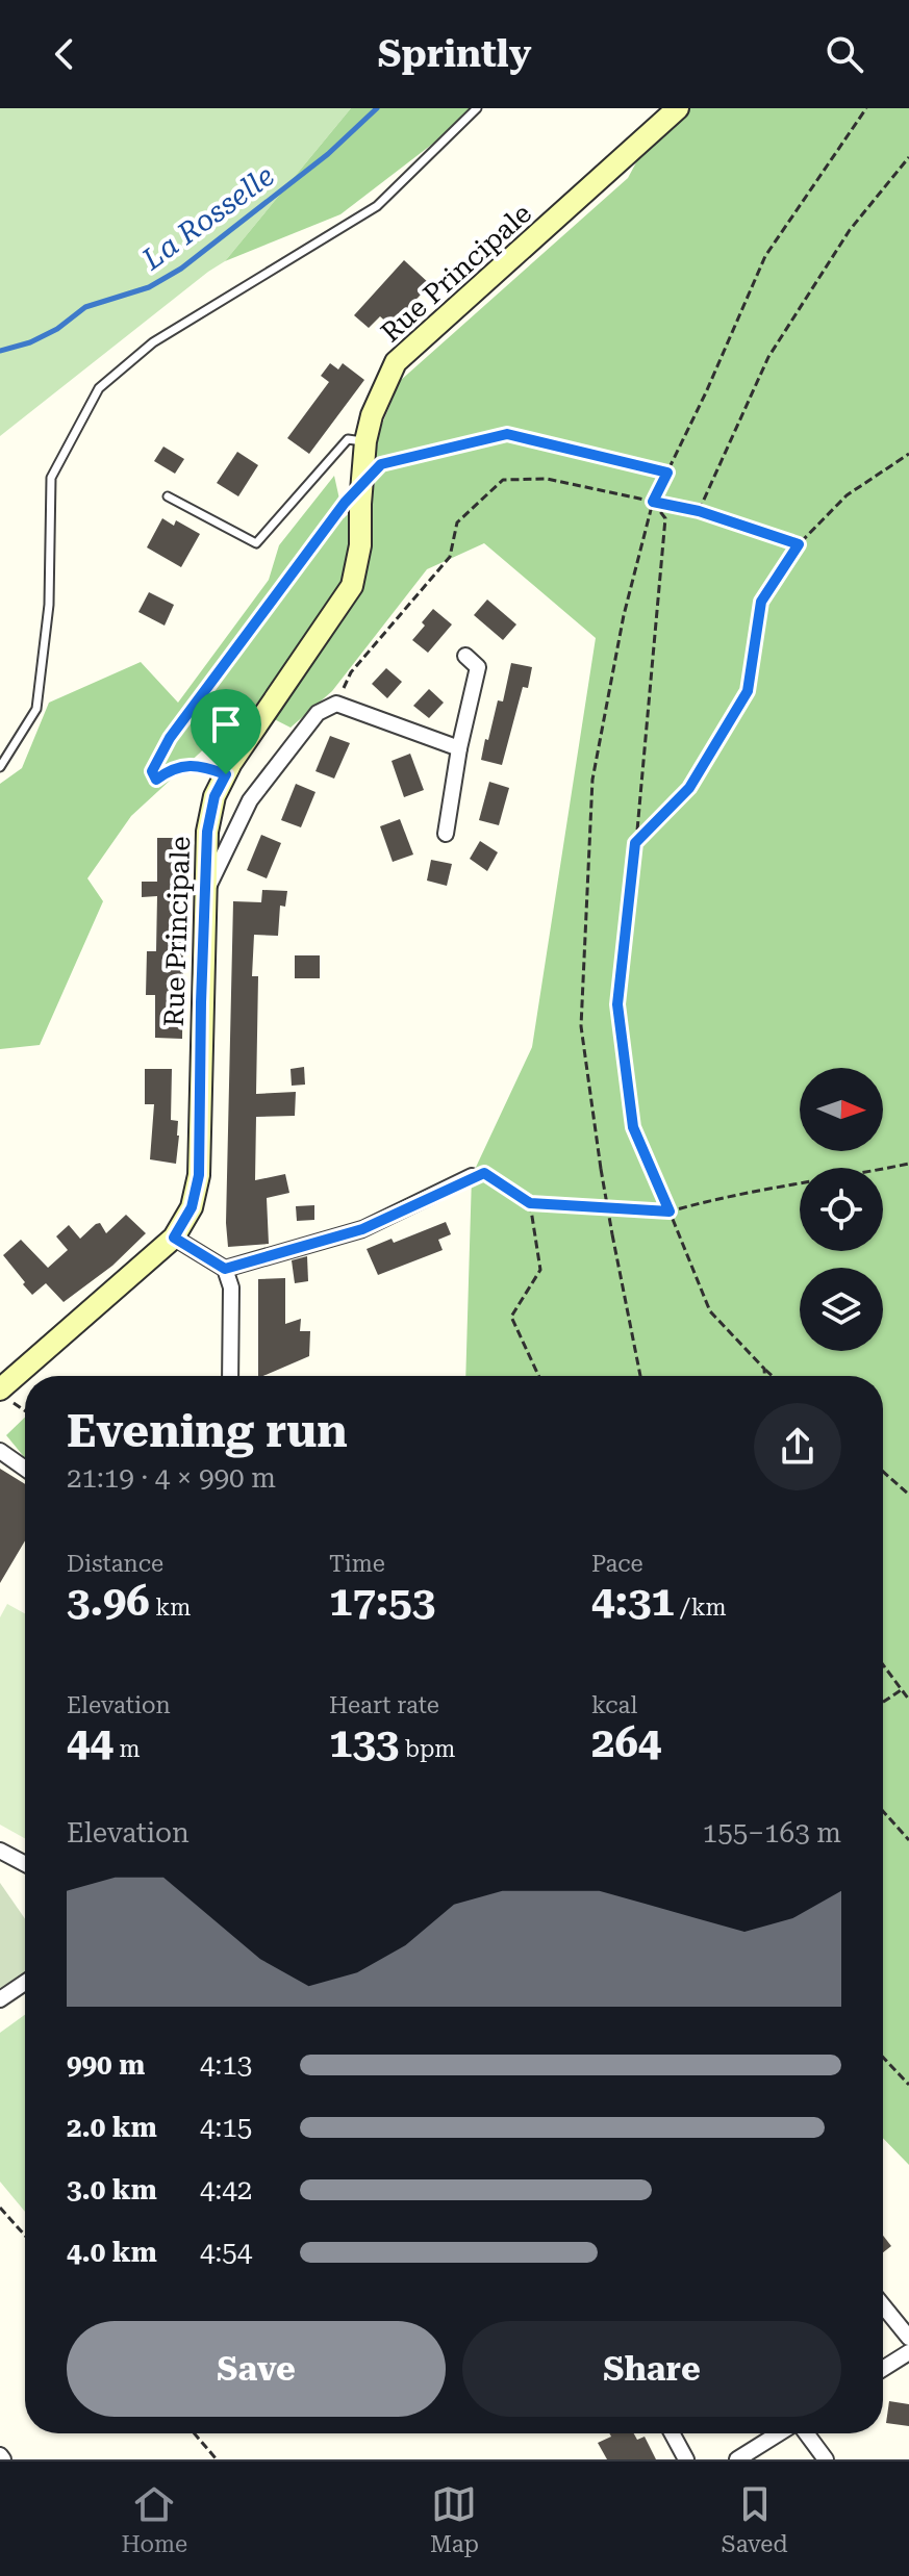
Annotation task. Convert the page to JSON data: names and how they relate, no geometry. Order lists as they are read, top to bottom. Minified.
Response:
{"streets":{"main road":["Rue Principale"]},"water":["La Rosselle"],"north":"right","page":{"header":"Sprintly","heading":["Evening run","21:19 · 4 × 990 m"],"stats":[["Distance","3.96 km"],["Time","17:53"],["Pace","4:31 /km"],["Elevation","44 m"],["Heart rate","133 bpm"],["kcal","264"]],"chart":["Elevation","155–163 m"],"list":[{"name":"990 m","note":"4:13"},{"name":"2.0 km","note":"4:15"},{"name":"3.0 km","note":"4:42"},{"name":"4.0 km","note":"4:54"}],"buttons":["Save","Share"],"tabs":["Home","Map","Saved"]}}
